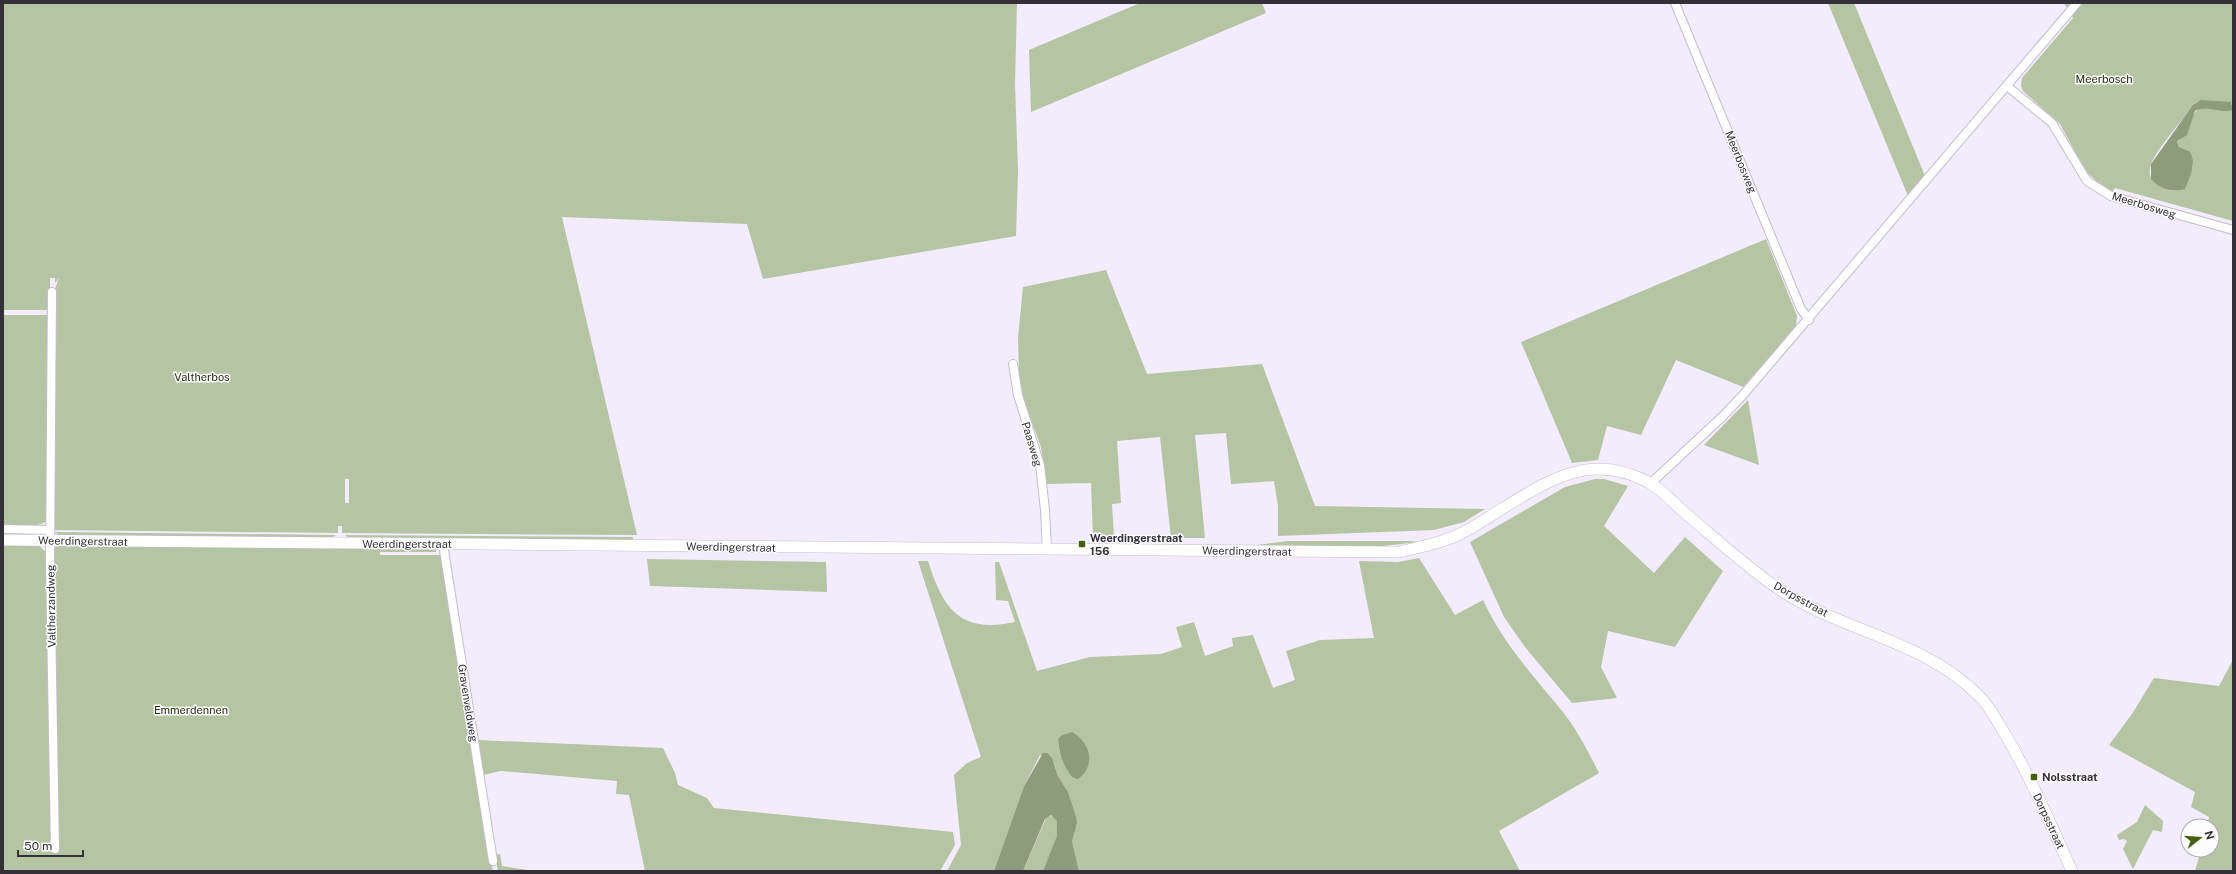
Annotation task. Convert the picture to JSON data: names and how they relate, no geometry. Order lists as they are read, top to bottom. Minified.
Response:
{"streets":{"main road":["Weerdingerstraat","Dorpsstraat"],"street":["Meerbosweg","Paasweg","Valtherzandweg","Gravenveldweg"]},"crossings":[["Paasweg","Weerdingerstraat"],["Weerdingerstraat","Dorpsstraat"],["Weerdingerstraat","Valtherzandweg"],["Weerdingerstraat","Gravenveldweg"]],"parks":["Meerbosch","Valtherbos","Emmerdennen"],"places":{"transit":["Weerdingerstraat 156","Nolsstraat"]},"scale_bar":"50 m","north":"right"}
